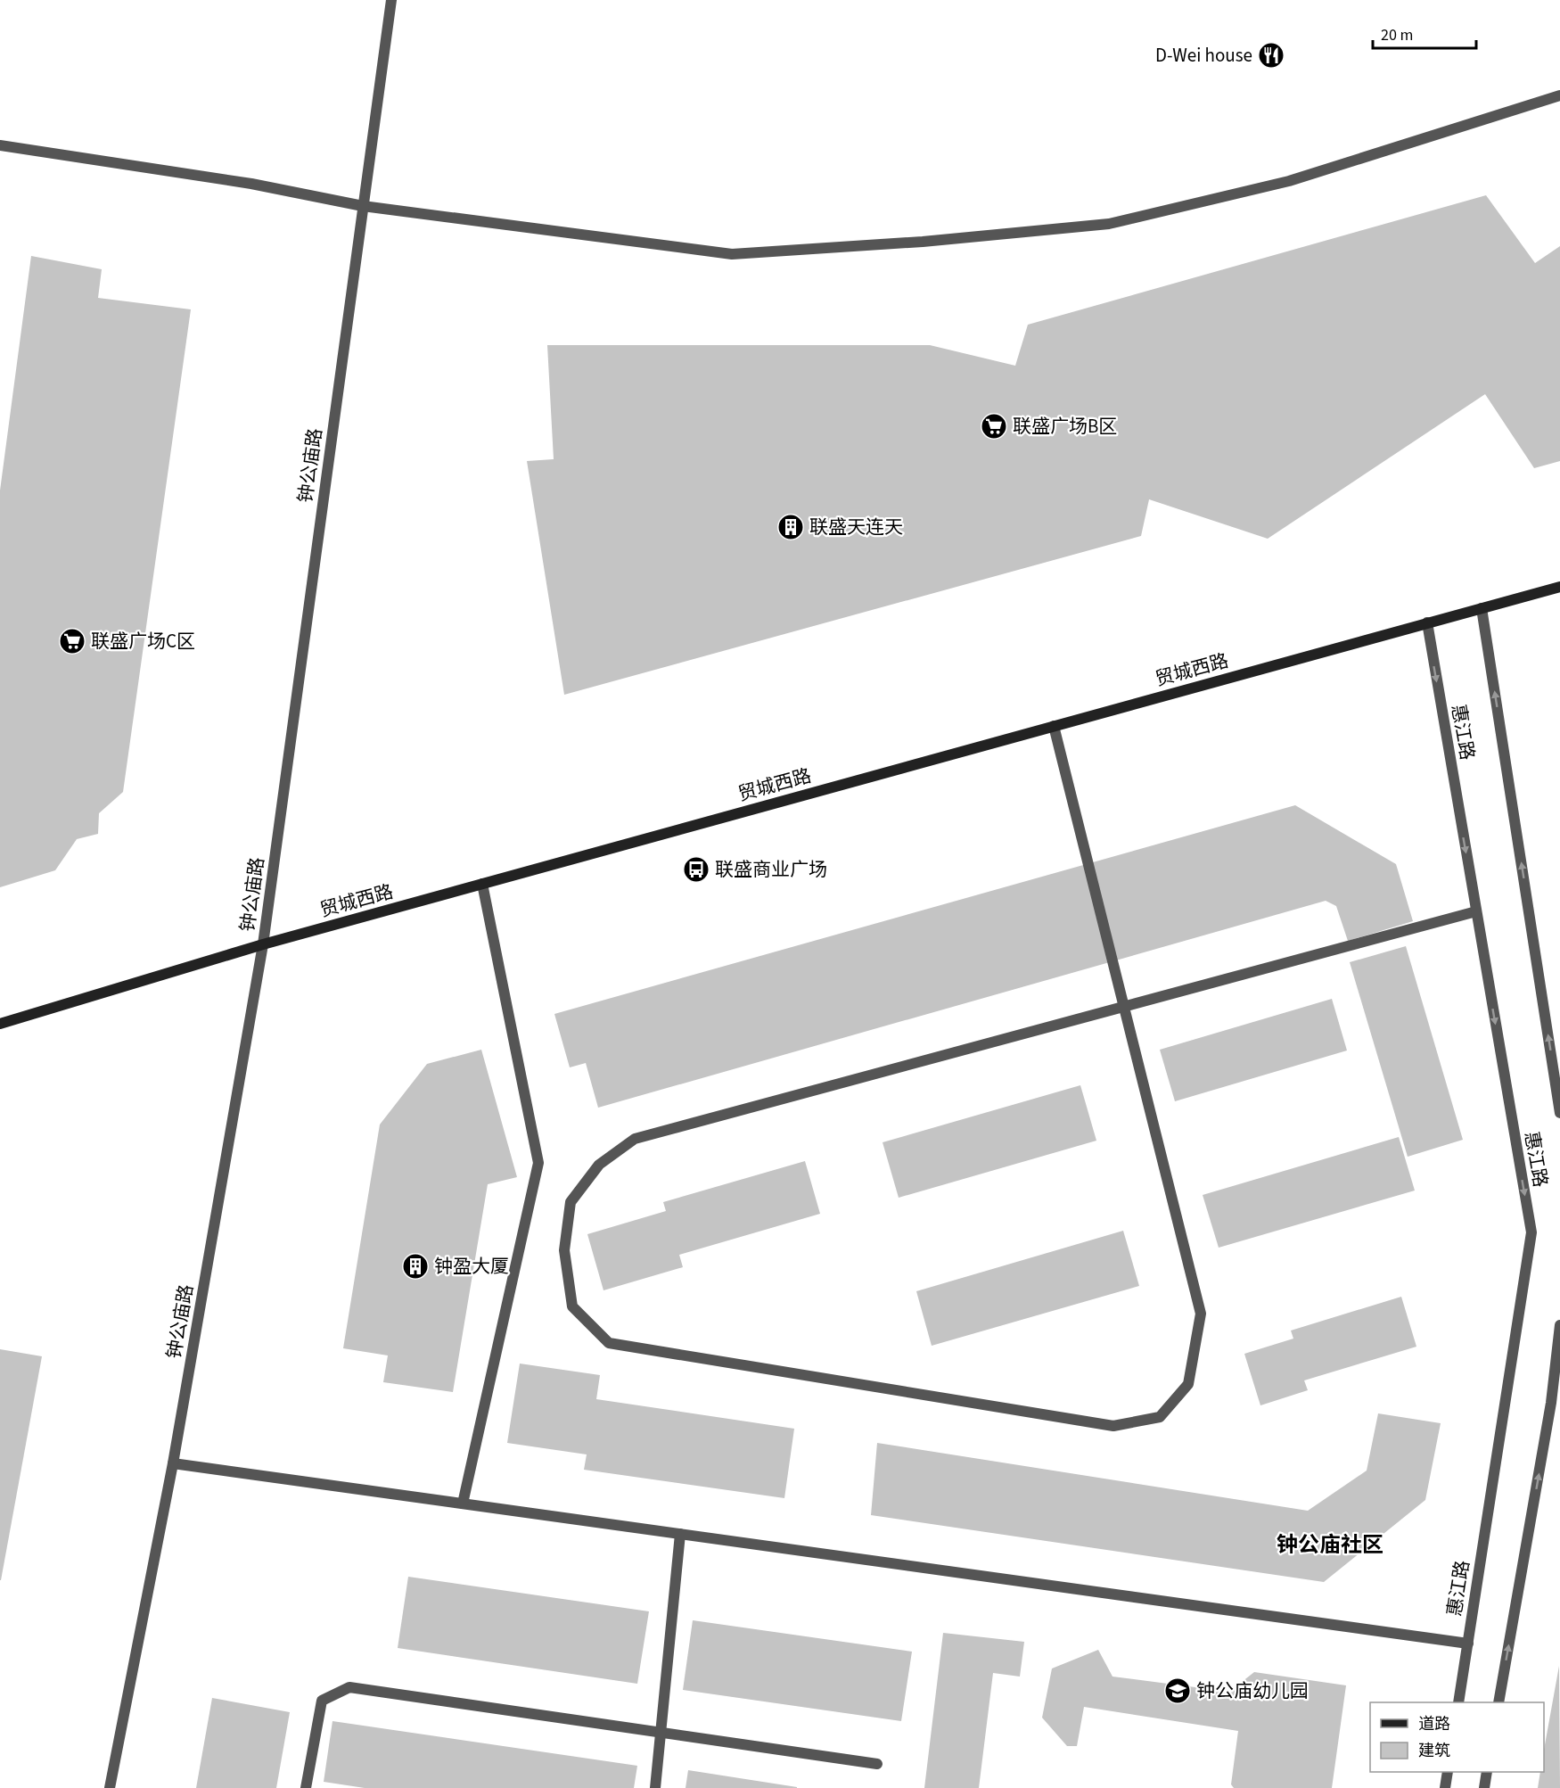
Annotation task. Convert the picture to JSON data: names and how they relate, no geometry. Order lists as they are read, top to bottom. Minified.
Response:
{"streets":{"main road":["贸城西路"],"street":["钟公庙路","惠江路"]},"crossings":[["钟公庙路","贸城西路"],["贸城西路","惠江路"]],"districts":["钟公庙社区"],"places":{"restaurant":["D-Wei house"],"supermarket":["联盛广场B区","联盛广场C区"],"building":["联盛天连天","钟盈大厦"],"bus stop":["联盛商业广场"],"school or university":["钟公庙幼儿园"]},"legend":["道路","建筑"],"scale_bar":"20 m"}
